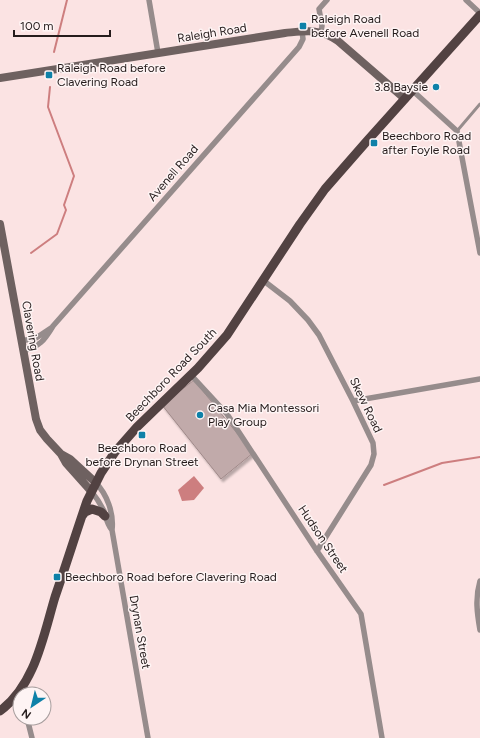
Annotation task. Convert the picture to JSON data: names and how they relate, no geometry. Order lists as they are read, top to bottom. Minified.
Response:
{"streets":{"main road":["Beechboro Road South"],"street":["Raleigh Road","Avenell Road","Clavering Road","Skew Road","Hudson Street","Drynan Street"]},"crossings":[["Raleigh Road","Avenell Road"],["Raleigh Road","Beechboro Road South"],["Avenell Road","Clavering Road"],["Clavering Road","Beechboro Road South"],["Clavering Road","Drynan Street"],["Beechboro Road South","Skew Road"],["Beechboro Road South","Hudson Street"],["Beechboro Road South","Drynan Street"],["Skew Road","Hudson Street"]],"places":{"transit":["Raleigh Road before Avenell Road","Raleigh Road before Clavering Road","Beechboro Road after Foyle Road","Beechboro Road before Drynan Street","Beechboro Road before Clavering Road"],"other":["3.8 Baysie","Casa Mia Montessori Play Group"]},"scale_bar":"100 m","north":"bottom left"}
